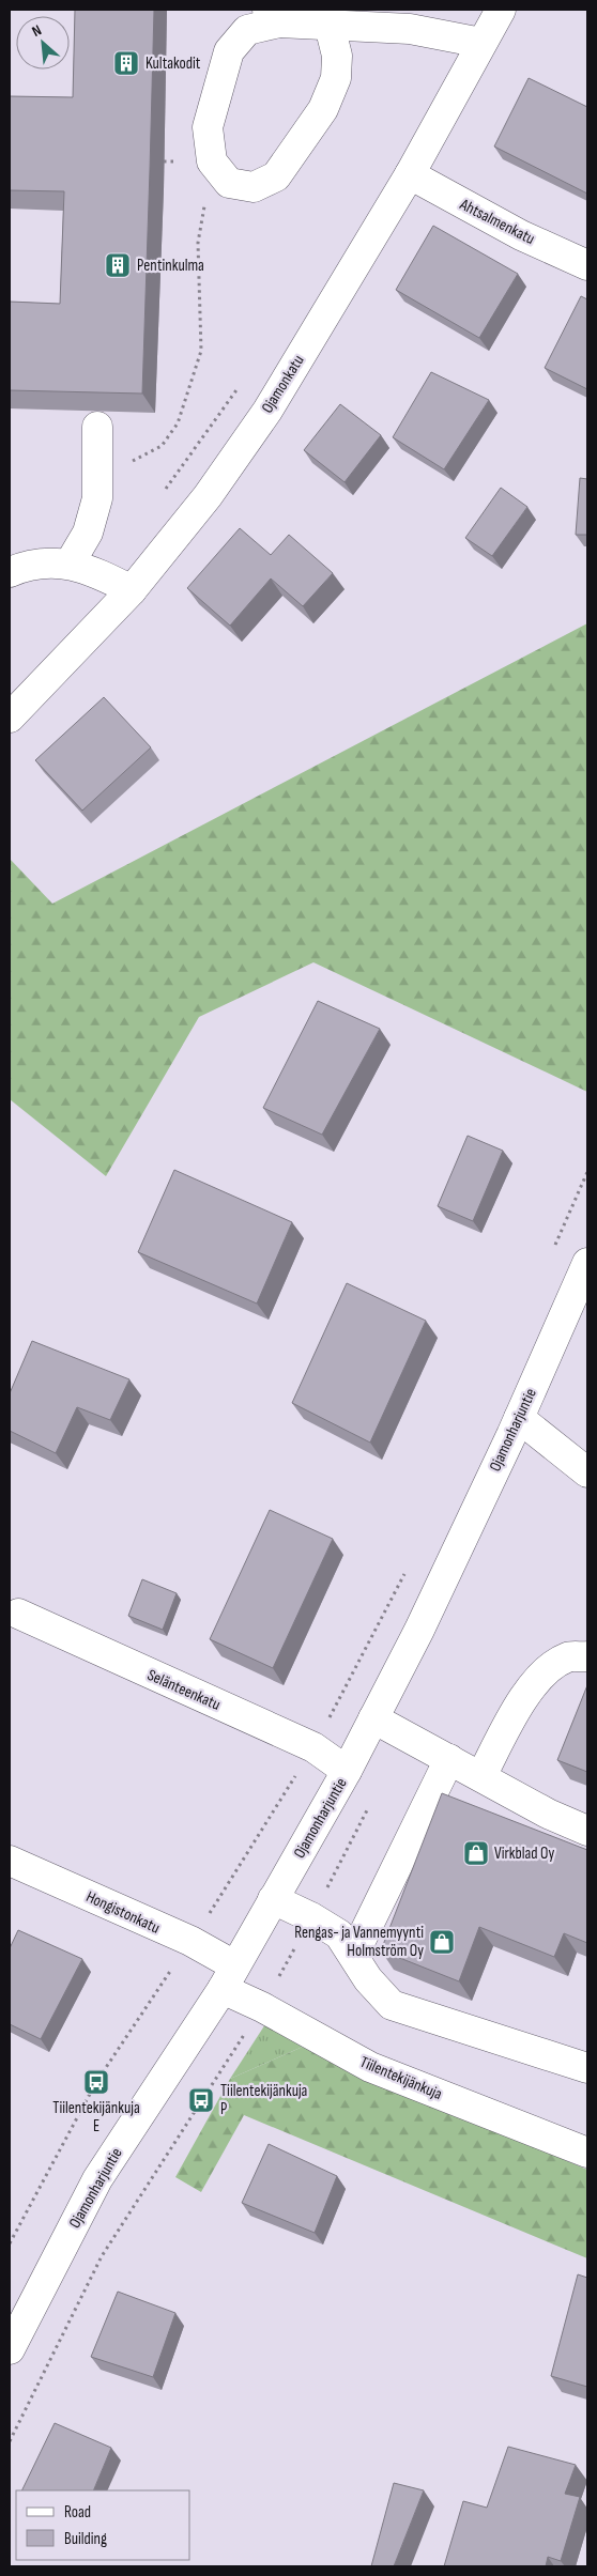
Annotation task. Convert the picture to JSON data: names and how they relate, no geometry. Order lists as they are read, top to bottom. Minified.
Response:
{"streets":{"street":["Ahtsalmenkatu","Ojamonkatu","Ojamonharjuntie","Selänteenkatu","Hongistonkatu","Tiilentekijänkuja"]},"crossings":[["Ahtsalmenkatu","Ojamonkatu"],["Ojamonharjuntie","Selänteenkatu"],["Ojamonharjuntie","Hongistonkatu"],["Ojamonharjuntie","Tiilentekijänkuja"],["Hongistonkatu","Tiilentekijänkuja"]],"places":{"building":["Kultakodit","Pentinkulma"],"shop":["Virkblad Oy","Rengas- ja Vannemyynti Holmström Oy"],"bus stop":["Tiilentekijänkuja E","Tiilentekijänkuja P"]},"legend":["Road","Building"],"north":"top left"}
